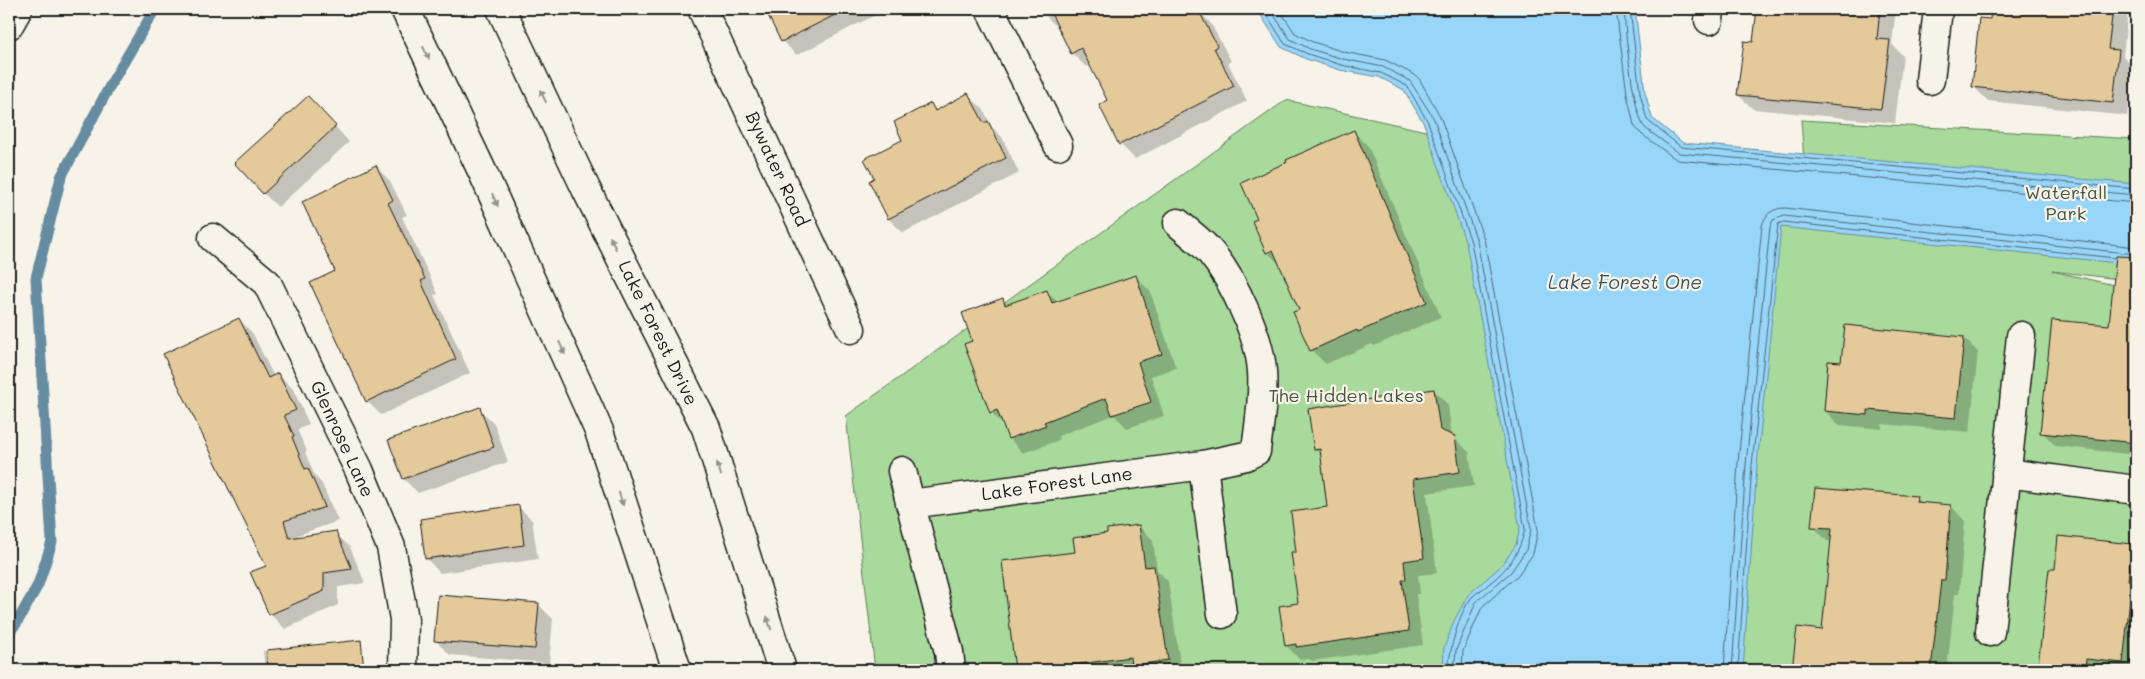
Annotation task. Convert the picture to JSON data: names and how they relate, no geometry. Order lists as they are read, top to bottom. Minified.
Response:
{"streets":{"street":["Bywater Road","Lake Forest Drive","Glenrose Lane","Lake Forest Lane"]},"water":["Lake Forest One"],"parks":["Waterfall Park","The Hidden Lakes"]}
